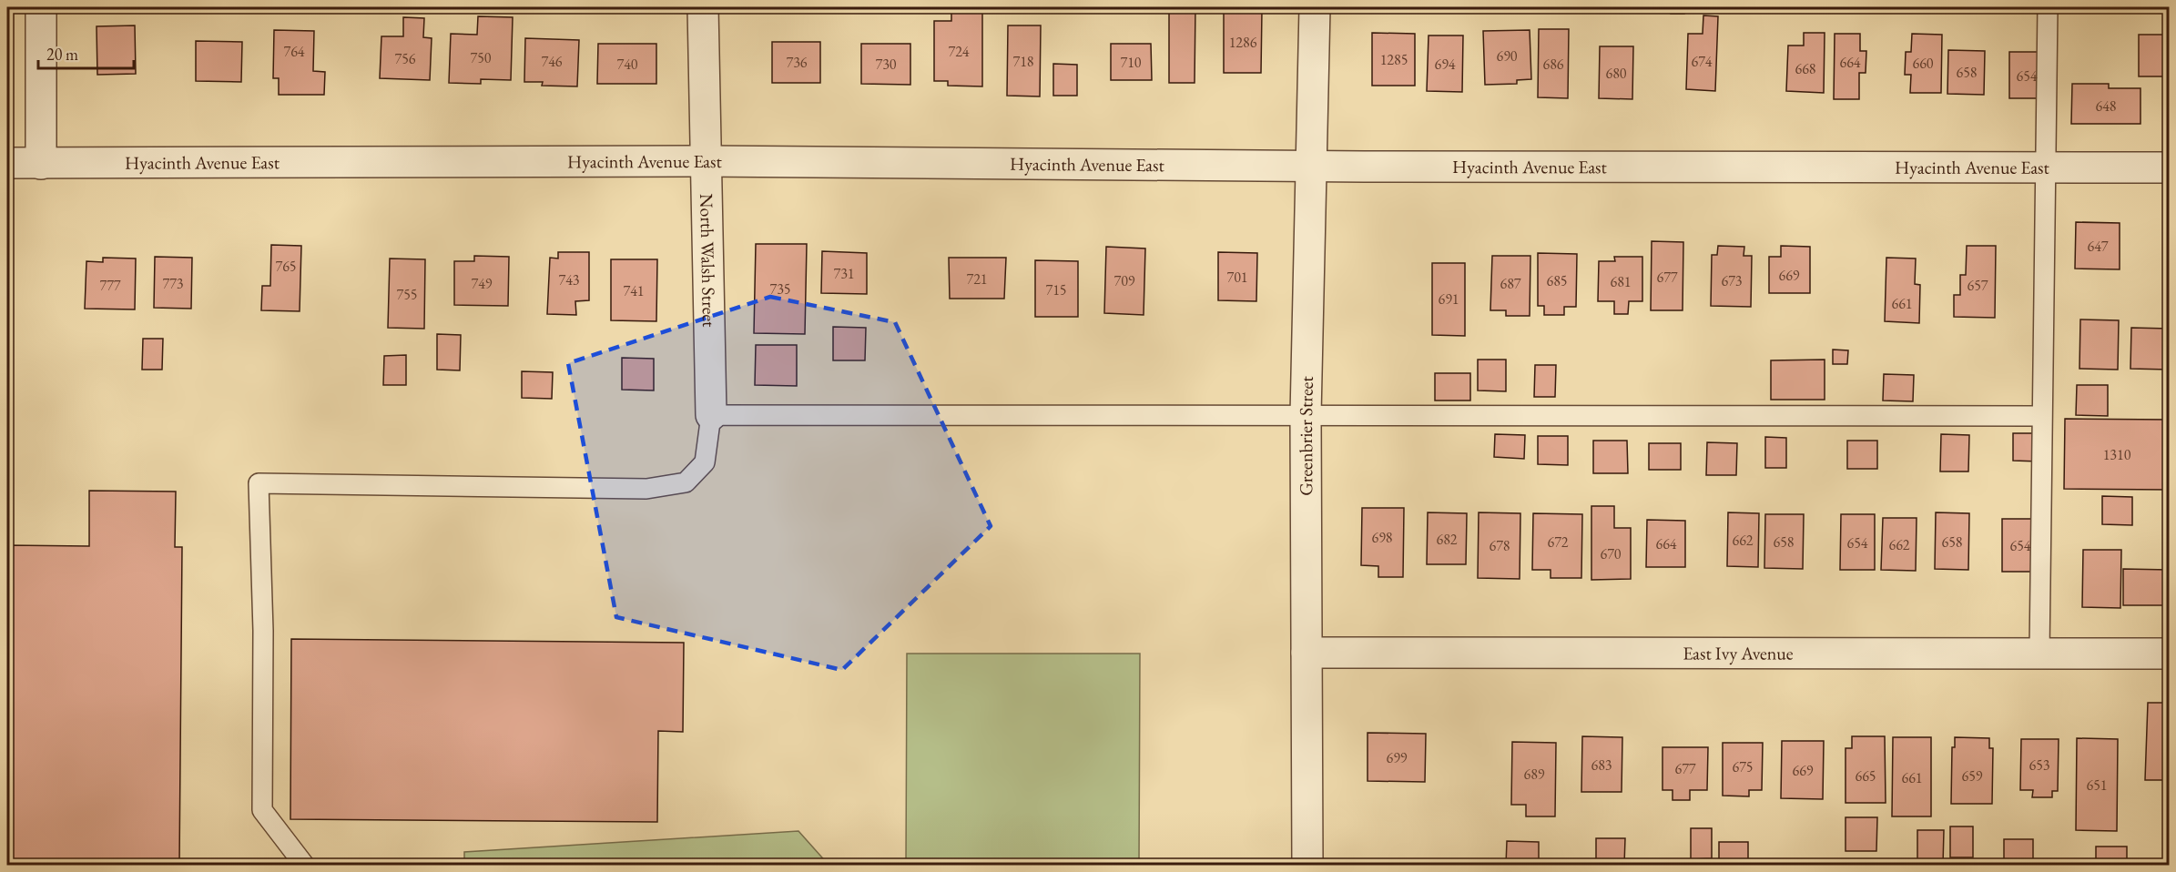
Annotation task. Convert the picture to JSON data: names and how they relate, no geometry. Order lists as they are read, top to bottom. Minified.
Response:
{"streets":{"street":["Hyacinth Avenue East","North Walsh Street","Greenbrier Street","East Ivy Avenue"]},"crossings":[["Hyacinth Avenue East","North Walsh Street"],["Hyacinth Avenue East","Greenbrier Street"],["Greenbrier Street","East Ivy Avenue"]],"house_numbers":["1286","764","724","690","750","756","1285","746","718","674","736","710","664","660","740","730","694","686","668","658","680","654","648","647","765","731","669","701","677","721","743","709","685","673","681","773","749","687","777","657","735","715","741","755","691","661","1310","698","682","662","672","658","658","654","664","662","678","654","670","699","683","653","675","677","669","689","665","659","661","651"],"scale_bar":"20 m"}
